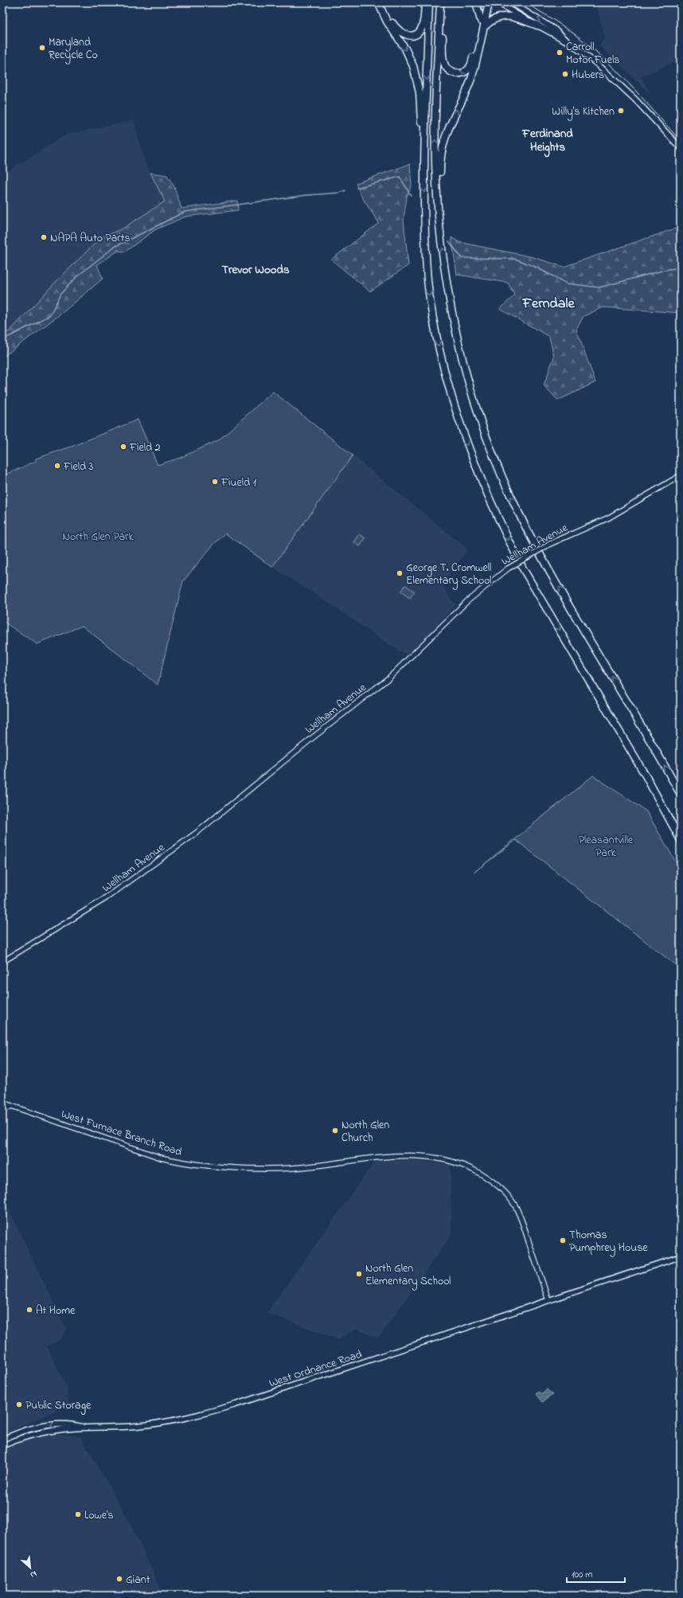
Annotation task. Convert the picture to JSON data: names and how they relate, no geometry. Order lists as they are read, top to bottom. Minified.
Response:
{"streets":{"main road":["West Ordnance Road"],"street":["Wellham Avenue","West Furnace Branch Road"]},"crossings":[["West Furnace Branch Road","West Ordnance Road"]],"districts":["Ferdinand Heights","Trevor Woods","Ferndale"],"parks":["North Glen Park","Pleasantville Park"],"places":["Maryland Recycle Co","Carroll Motor Fuels","Hubers","Willy's Kitchen","NAPA Auto Parts","Field 2","Field 3","Fiueld 1","George T. Cromwell Elementary School","North Glen Church","Thomas Pumphrey House","North Glen Elementary School","At Home","Public Storage","Lowe's","Giant"],"scale_bar":"100 m","north":"bottom right"}
